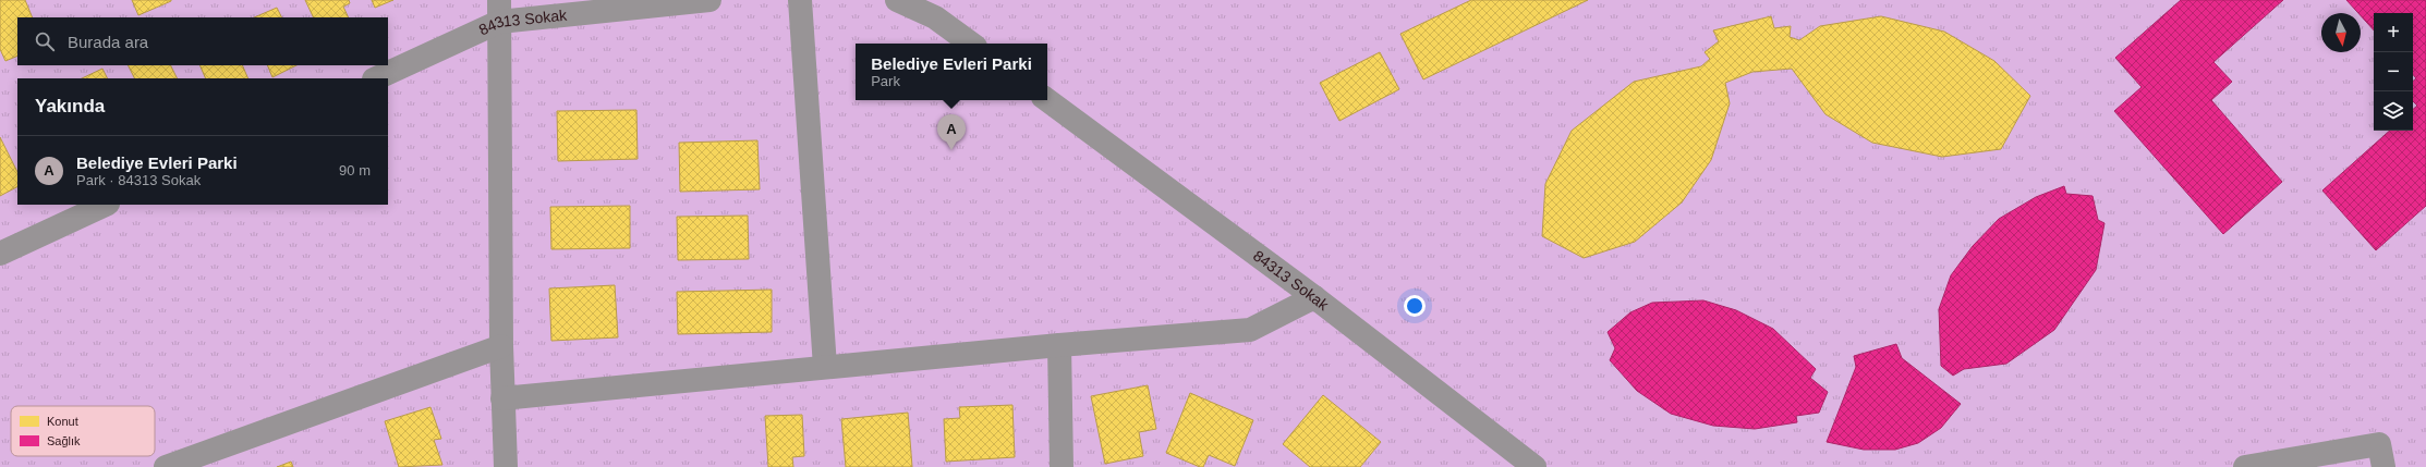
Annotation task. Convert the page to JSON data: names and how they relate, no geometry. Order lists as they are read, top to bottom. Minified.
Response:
{"streets":{"street":["84313 Sokak"]},"legend":["Konut","Sağlık"],"north":"bottom","page":{"map_buttons":["+","−"],"search":"Burada ara","popup":["Belediye Evleri Parki","Park"],"heading":"Yakında","pins":"A","list":[{"mark":"A","name":"Belediye Evleri Parki","note":"Park · 84313 Sokak","value":"90 m"}]}}
